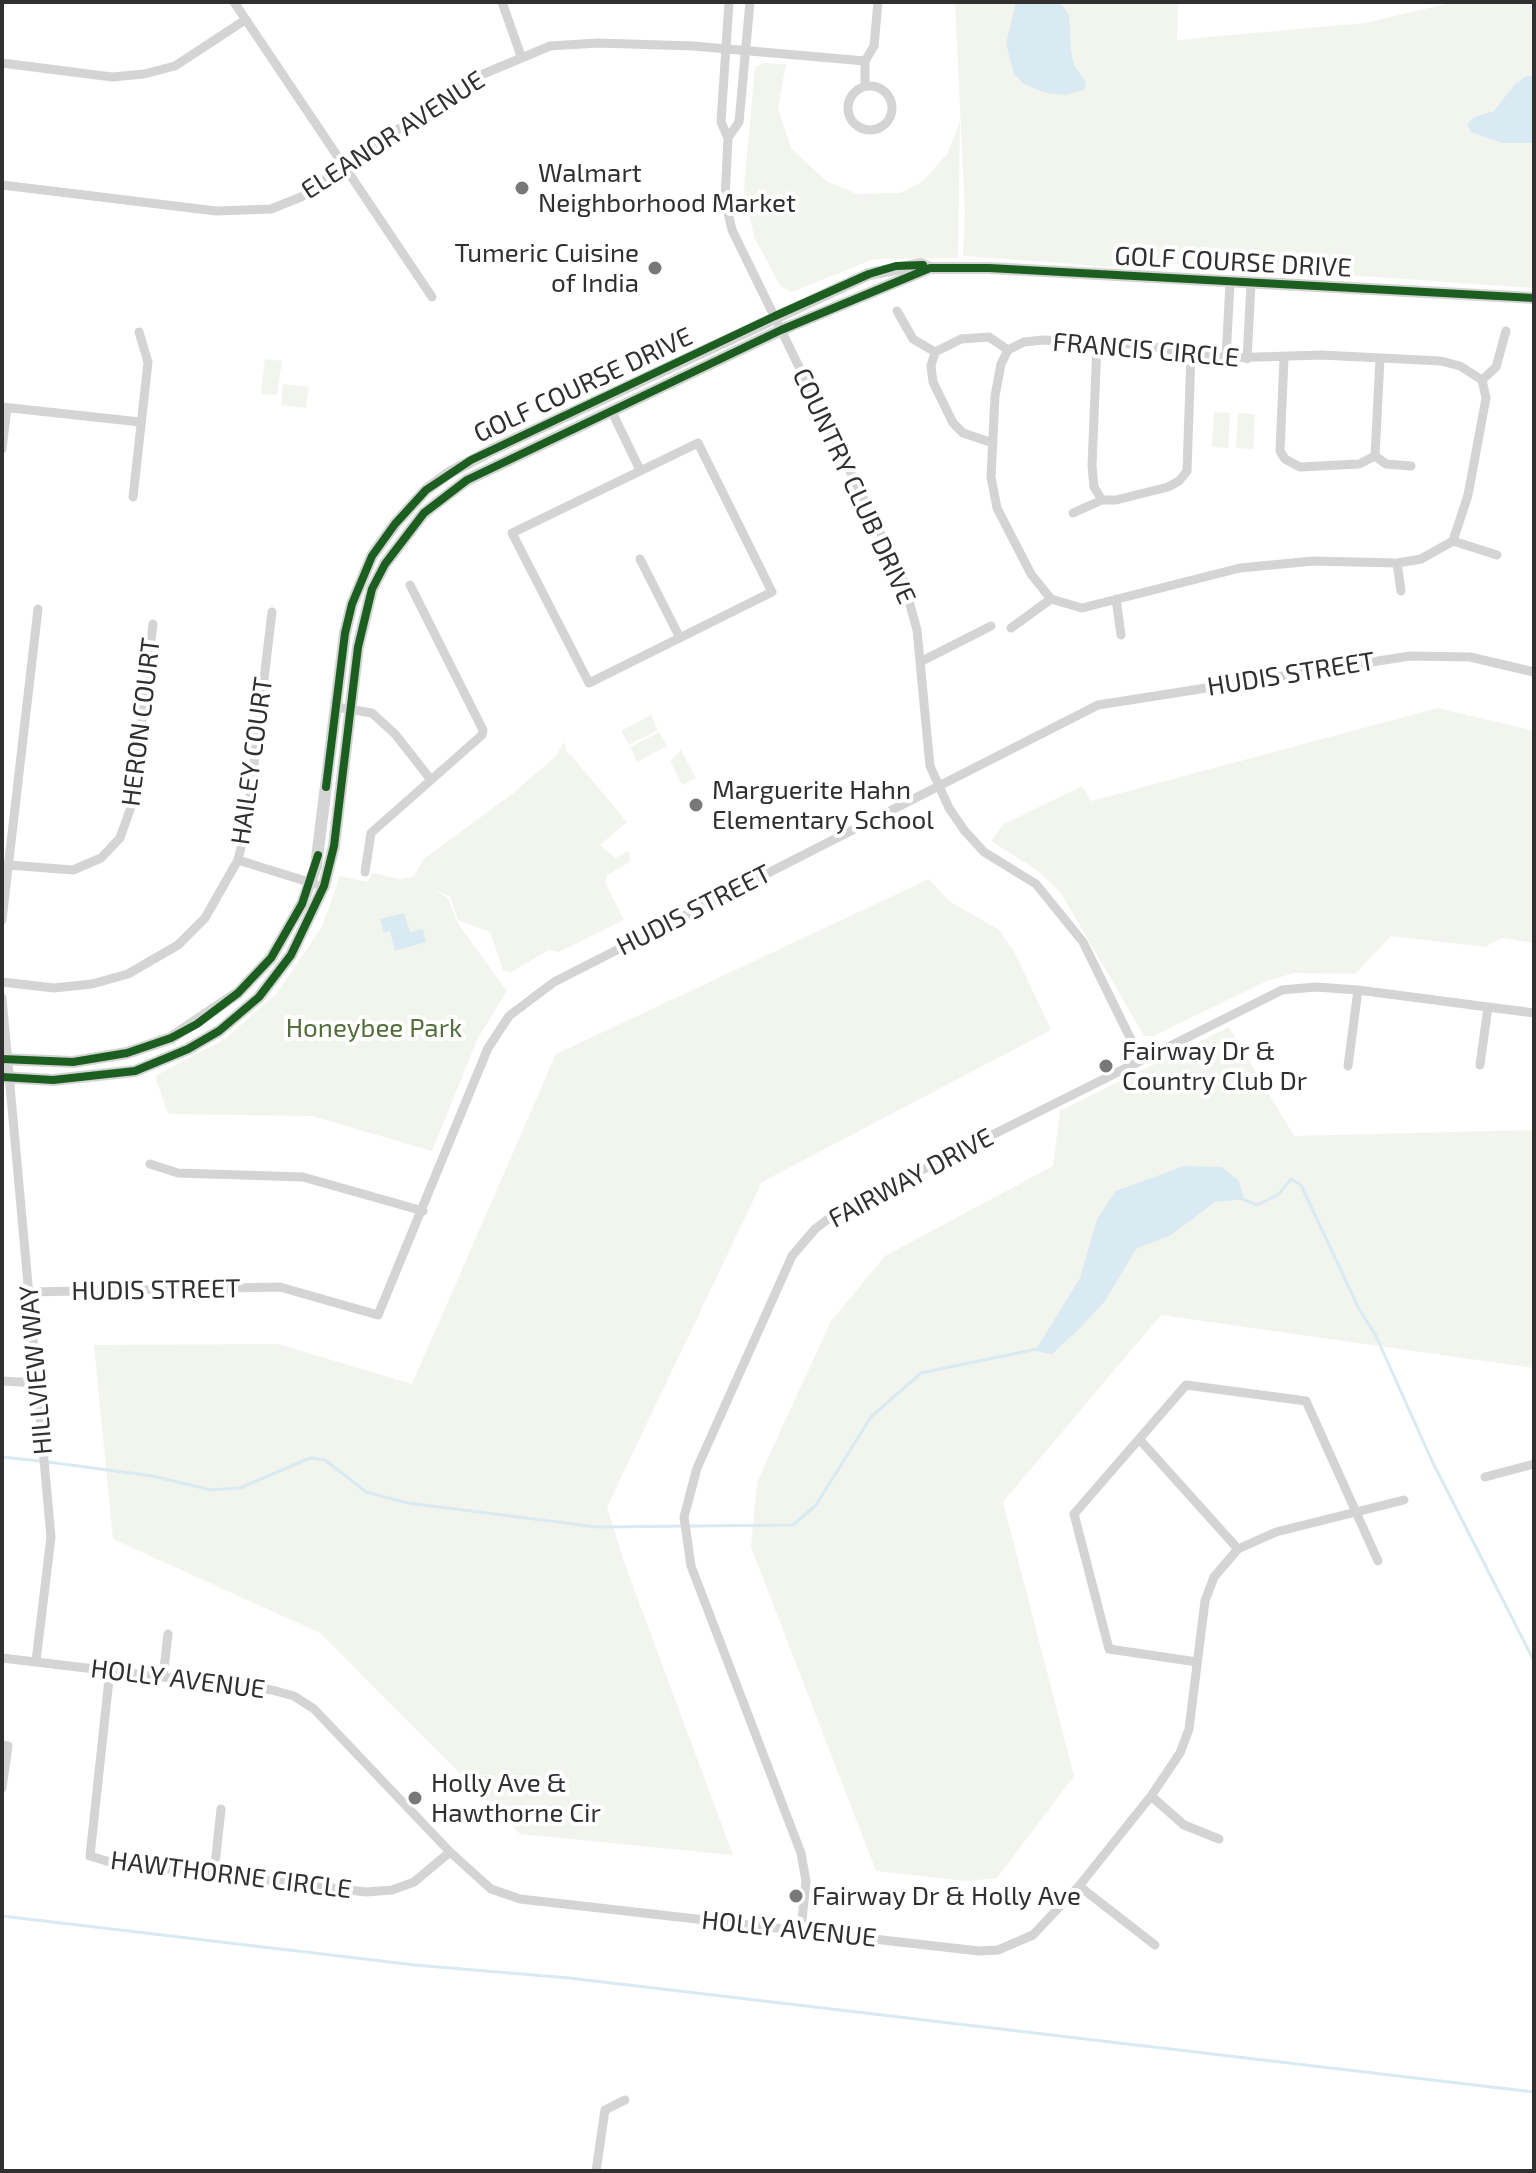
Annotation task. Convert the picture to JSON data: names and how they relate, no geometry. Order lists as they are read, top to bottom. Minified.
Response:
{"streets":{"street":["ELEANOR AVENUE","GOLF COURSE DRIVE","FRANCIS CIRCLE","COUNTRY CLUB DRIVE","HUDIS STREET","HERON COURT","HAILEY COURT","FAIRWAY DRIVE","HILLVIEW WAY","HOLLY AVENUE","HAWTHORNE CIRCLE"]},"crossings":[["ELEANOR AVENUE","COUNTRY CLUB DRIVE"],["GOLF COURSE DRIVE","COUNTRY CLUB DRIVE"],["GOLF COURSE DRIVE","HILLVIEW WAY"],["COUNTRY CLUB DRIVE","HUDIS STREET"],["COUNTRY CLUB DRIVE","FAIRWAY DRIVE"],["HUDIS STREET","HILLVIEW WAY"],["FAIRWAY DRIVE","HOLLY AVENUE"],["HILLVIEW WAY","HOLLY AVENUE"],["HOLLY AVENUE","HAWTHORNE CIRCLE"]],"parks":["Honeybee Park"],"places":["Walmart Neighborhood Market","Tumeric Cuisine of India","Marguerite Hahn Elementary School","Fairway Dr & Country Club Dr","Holly Ave & Hawthorne Cir","Fairway Dr & Holly Ave"]}
